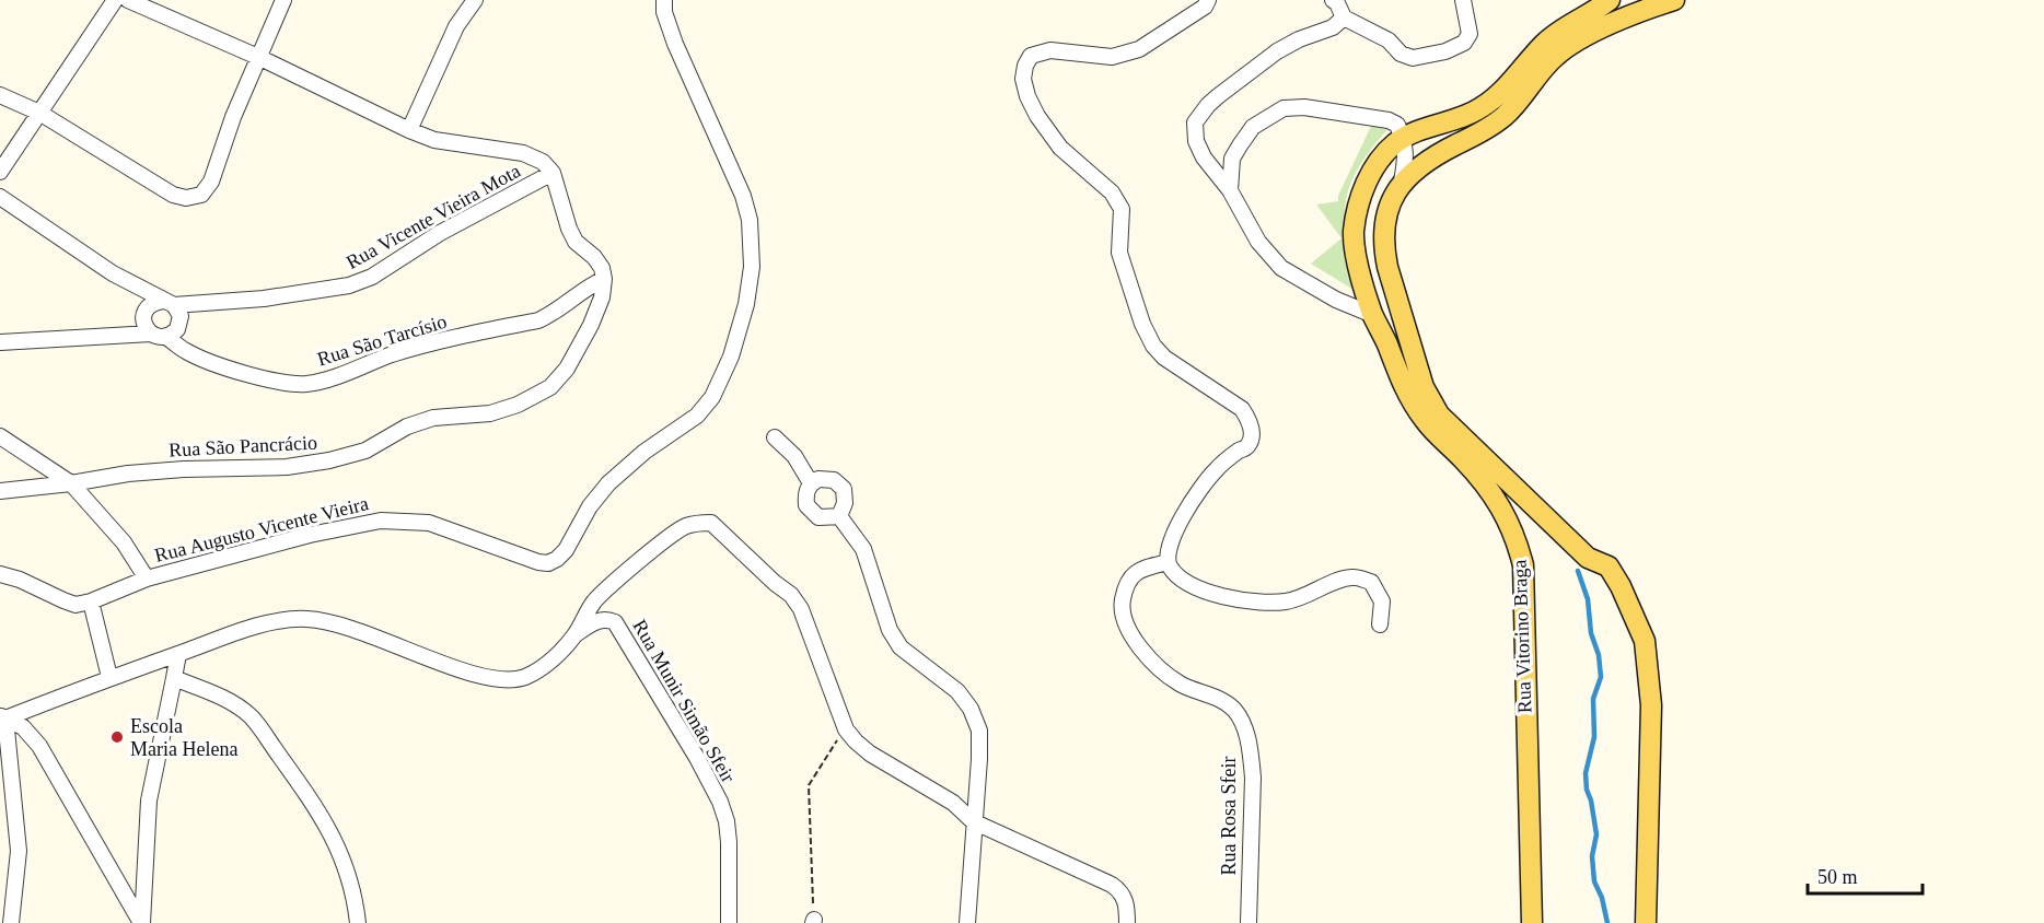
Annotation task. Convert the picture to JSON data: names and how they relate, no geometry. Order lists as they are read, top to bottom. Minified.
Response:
{"streets":{"main road":["Rua Vitorino Braga"],"street":["Rua Vicente Vieira Mota","Rua São Tarcísio","Rua São Pancrácio","Rua Augusto Vicente Vieira","Rua Munir Simão Sfeir","Rua Rosa Sfeir"]},"crossings":[["Rua Vicente Vieira Mota","Rua São Tarcísio"],["Rua São Tarcísio","Rua São Pancrácio"]],"places":["Escola Maria Helena"],"scale_bar":"50 m"}
